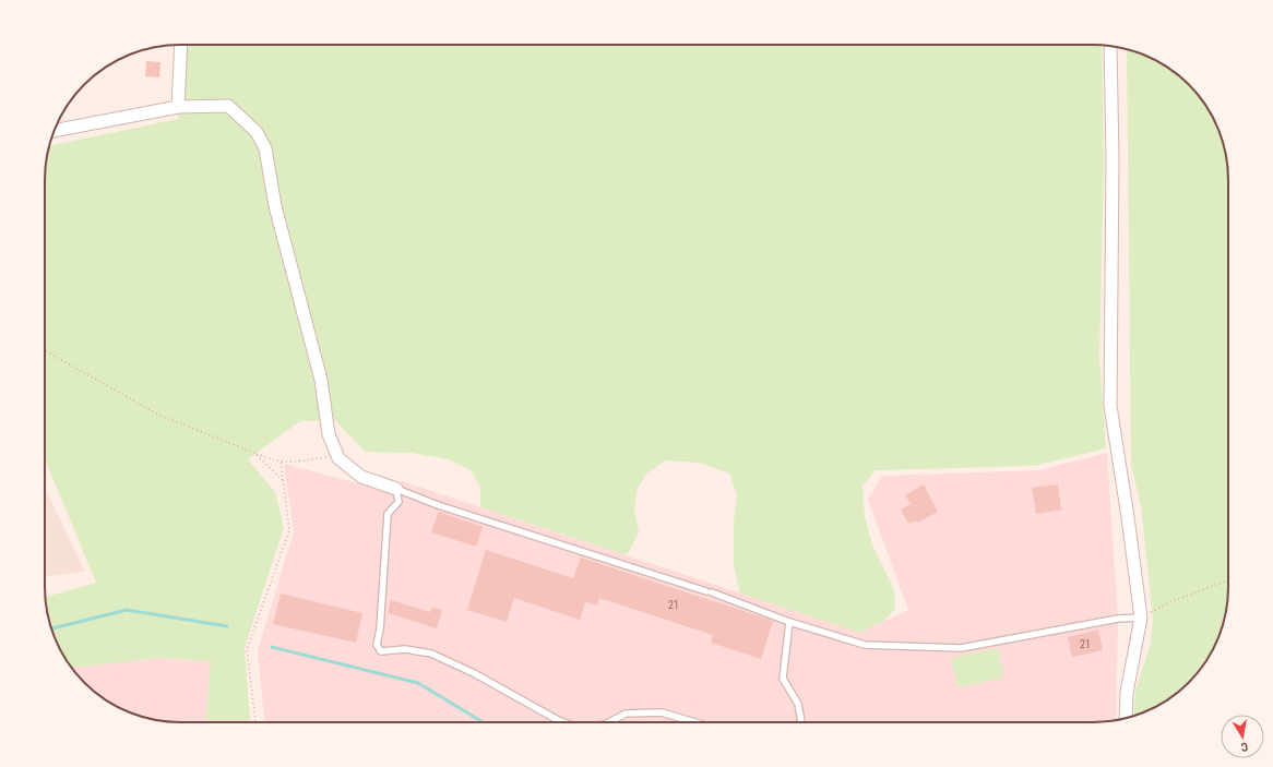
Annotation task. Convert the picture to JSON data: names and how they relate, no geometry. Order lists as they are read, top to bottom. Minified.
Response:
{"house_numbers":["21","21"],"north":"bottom"}
